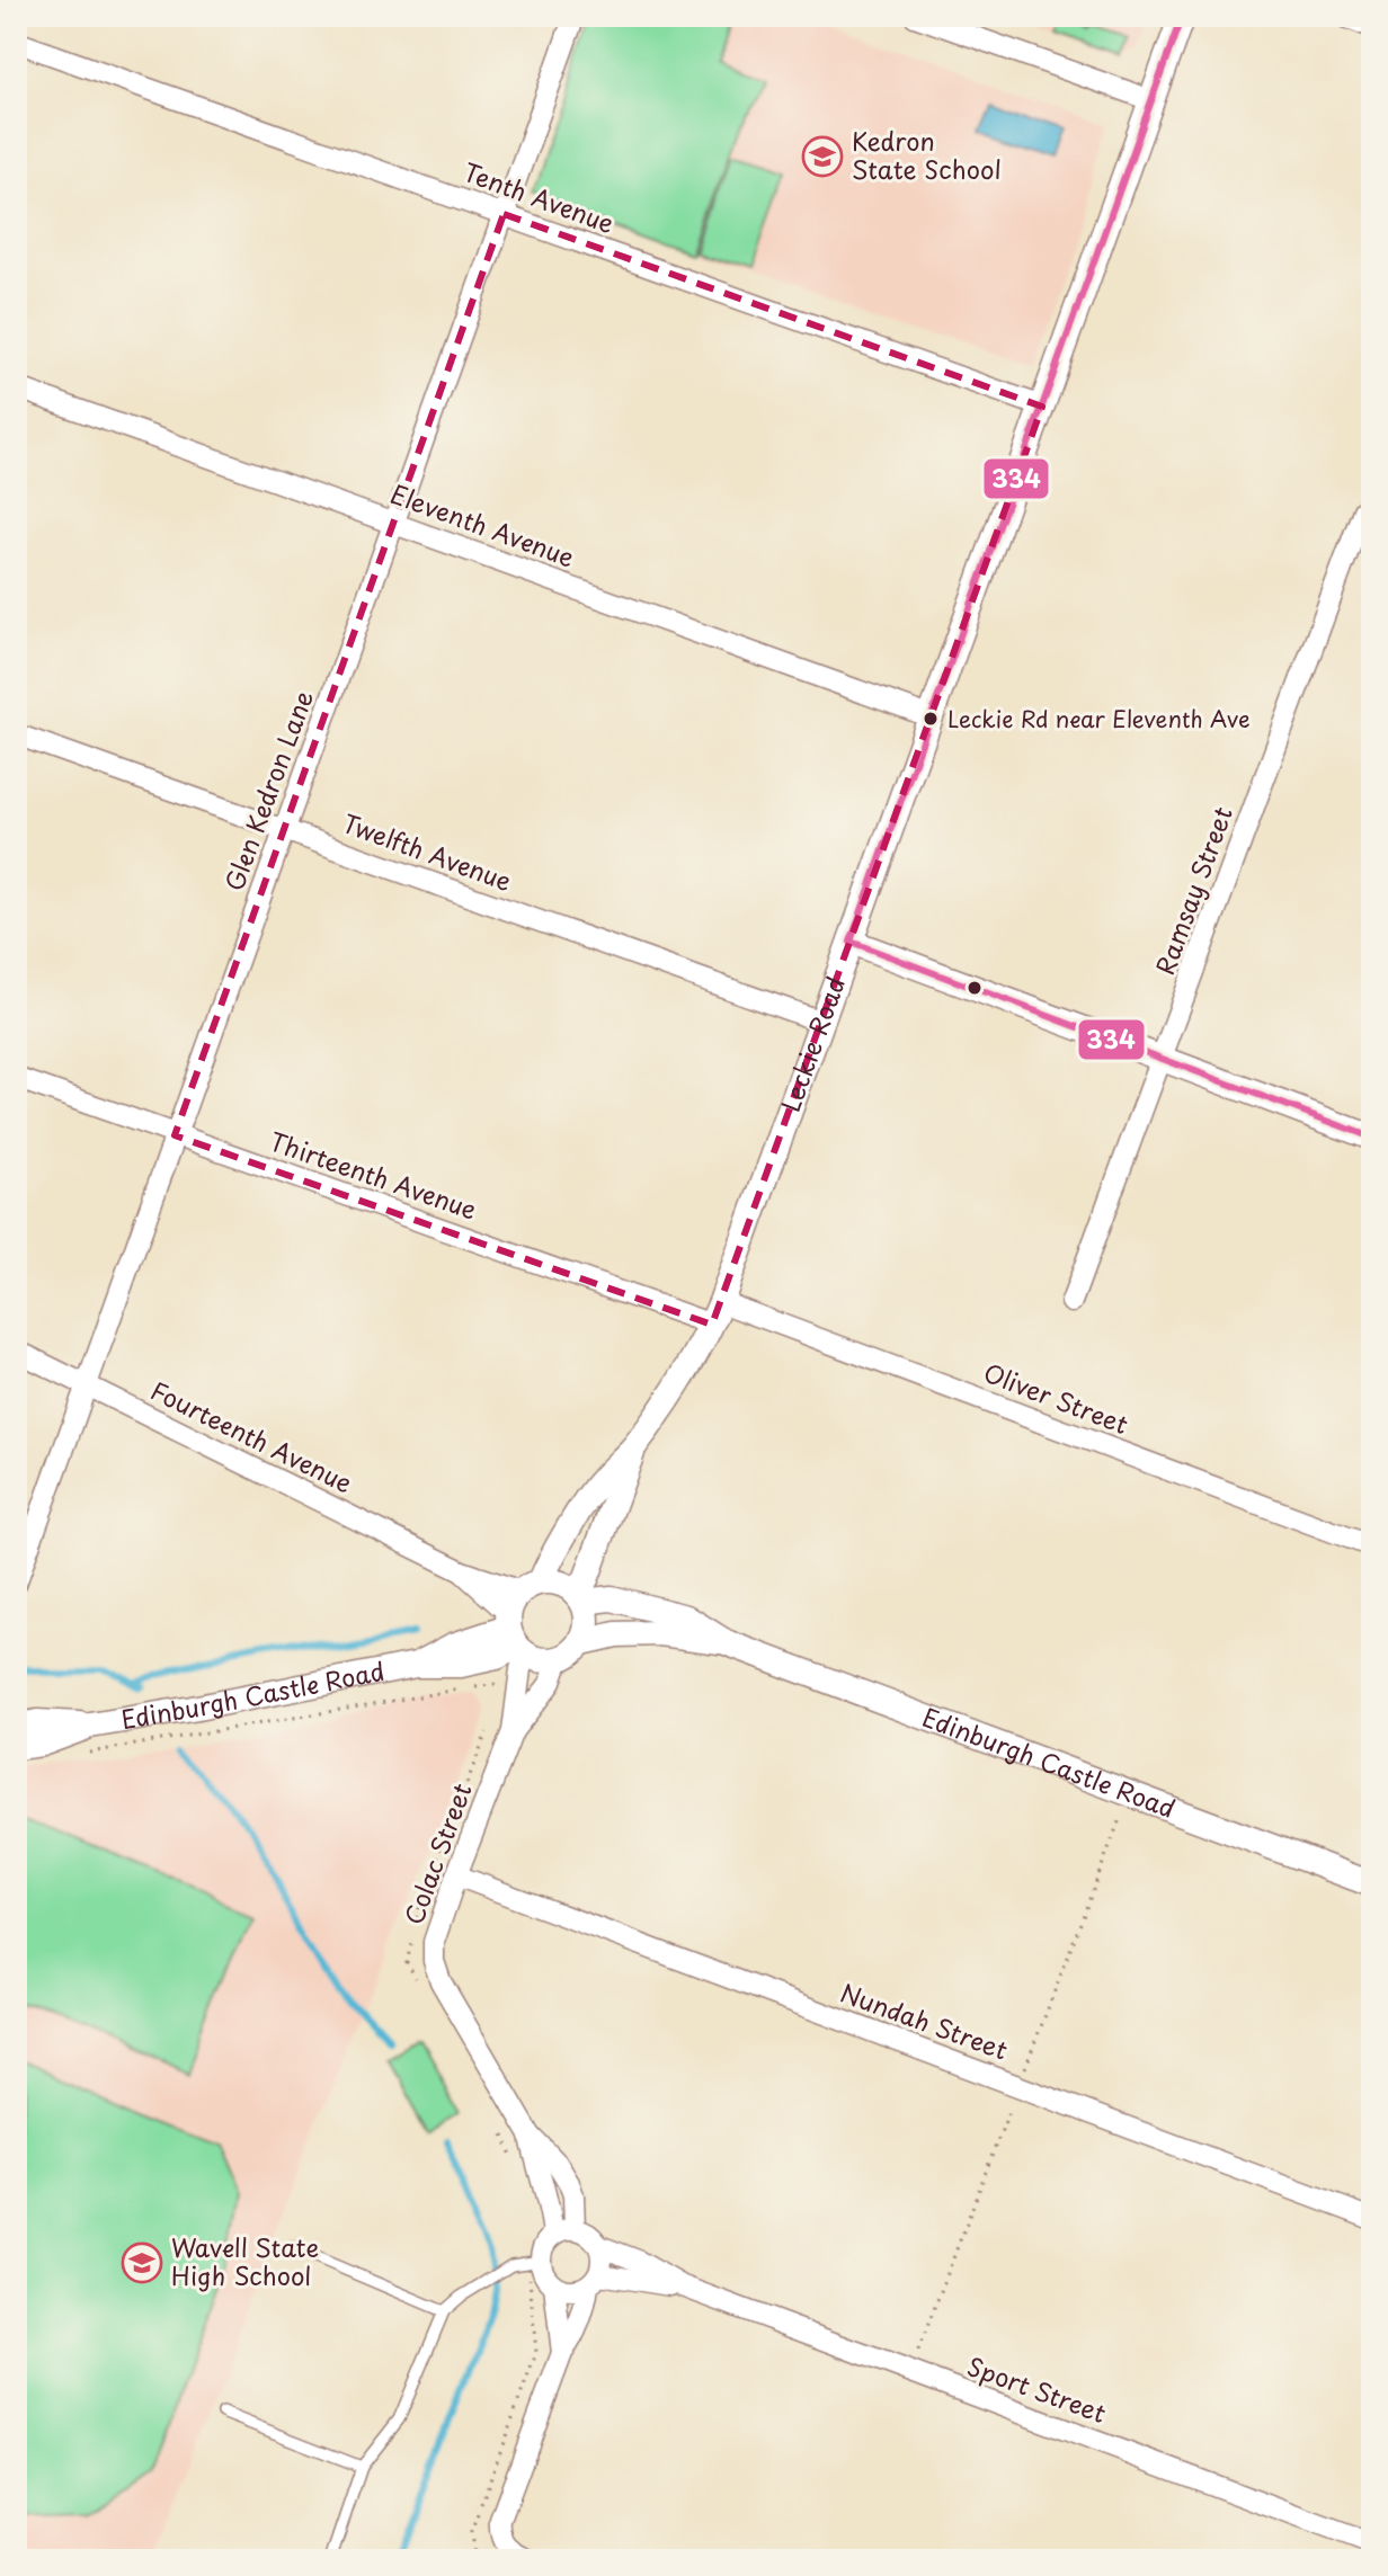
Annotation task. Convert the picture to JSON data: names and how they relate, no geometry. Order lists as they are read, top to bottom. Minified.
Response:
{"streets":{"street":["Tenth Avenue","Eleventh Avenue","Glen Kedron Lane","Twelfth Avenue","Ramsay Street","Leckie Road","Thirteenth Avenue","Oliver Street","Fourteenth Avenue","Edinburgh Castle Road","Colac Street","Nundah Street","Sport Street"]},"crossings":[["Tenth Avenue","Glen Kedron Lane"],["Tenth Avenue","Leckie Road"],["Eleventh Avenue","Glen Kedron Lane"],["Eleventh Avenue","Leckie Road"],["Glen Kedron Lane","Twelfth Avenue"],["Glen Kedron Lane","Thirteenth Avenue"],["Glen Kedron Lane","Fourteenth Avenue"],["Twelfth Avenue","Leckie Road"],["Leckie Road","Thirteenth Avenue"],["Leckie Road","Oliver Street"],["Leckie Road","Fourteenth Avenue"],["Leckie Road","Edinburgh Castle Road"],["Leckie Road","Colac Street"],["Thirteenth Avenue","Oliver Street"],["Fourteenth Avenue","Edinburgh Castle Road"],["Fourteenth Avenue","Colac Street"],["Edinburgh Castle Road","Colac Street"],["Colac Street","Nundah Street"],["Colac Street","Sport Street"]],"places":{"school or university":["Kedron State School","Wavell State High School"],"other":["Leckie Rd near Eleventh Ave"]},"lines":["transit line 334"]}
